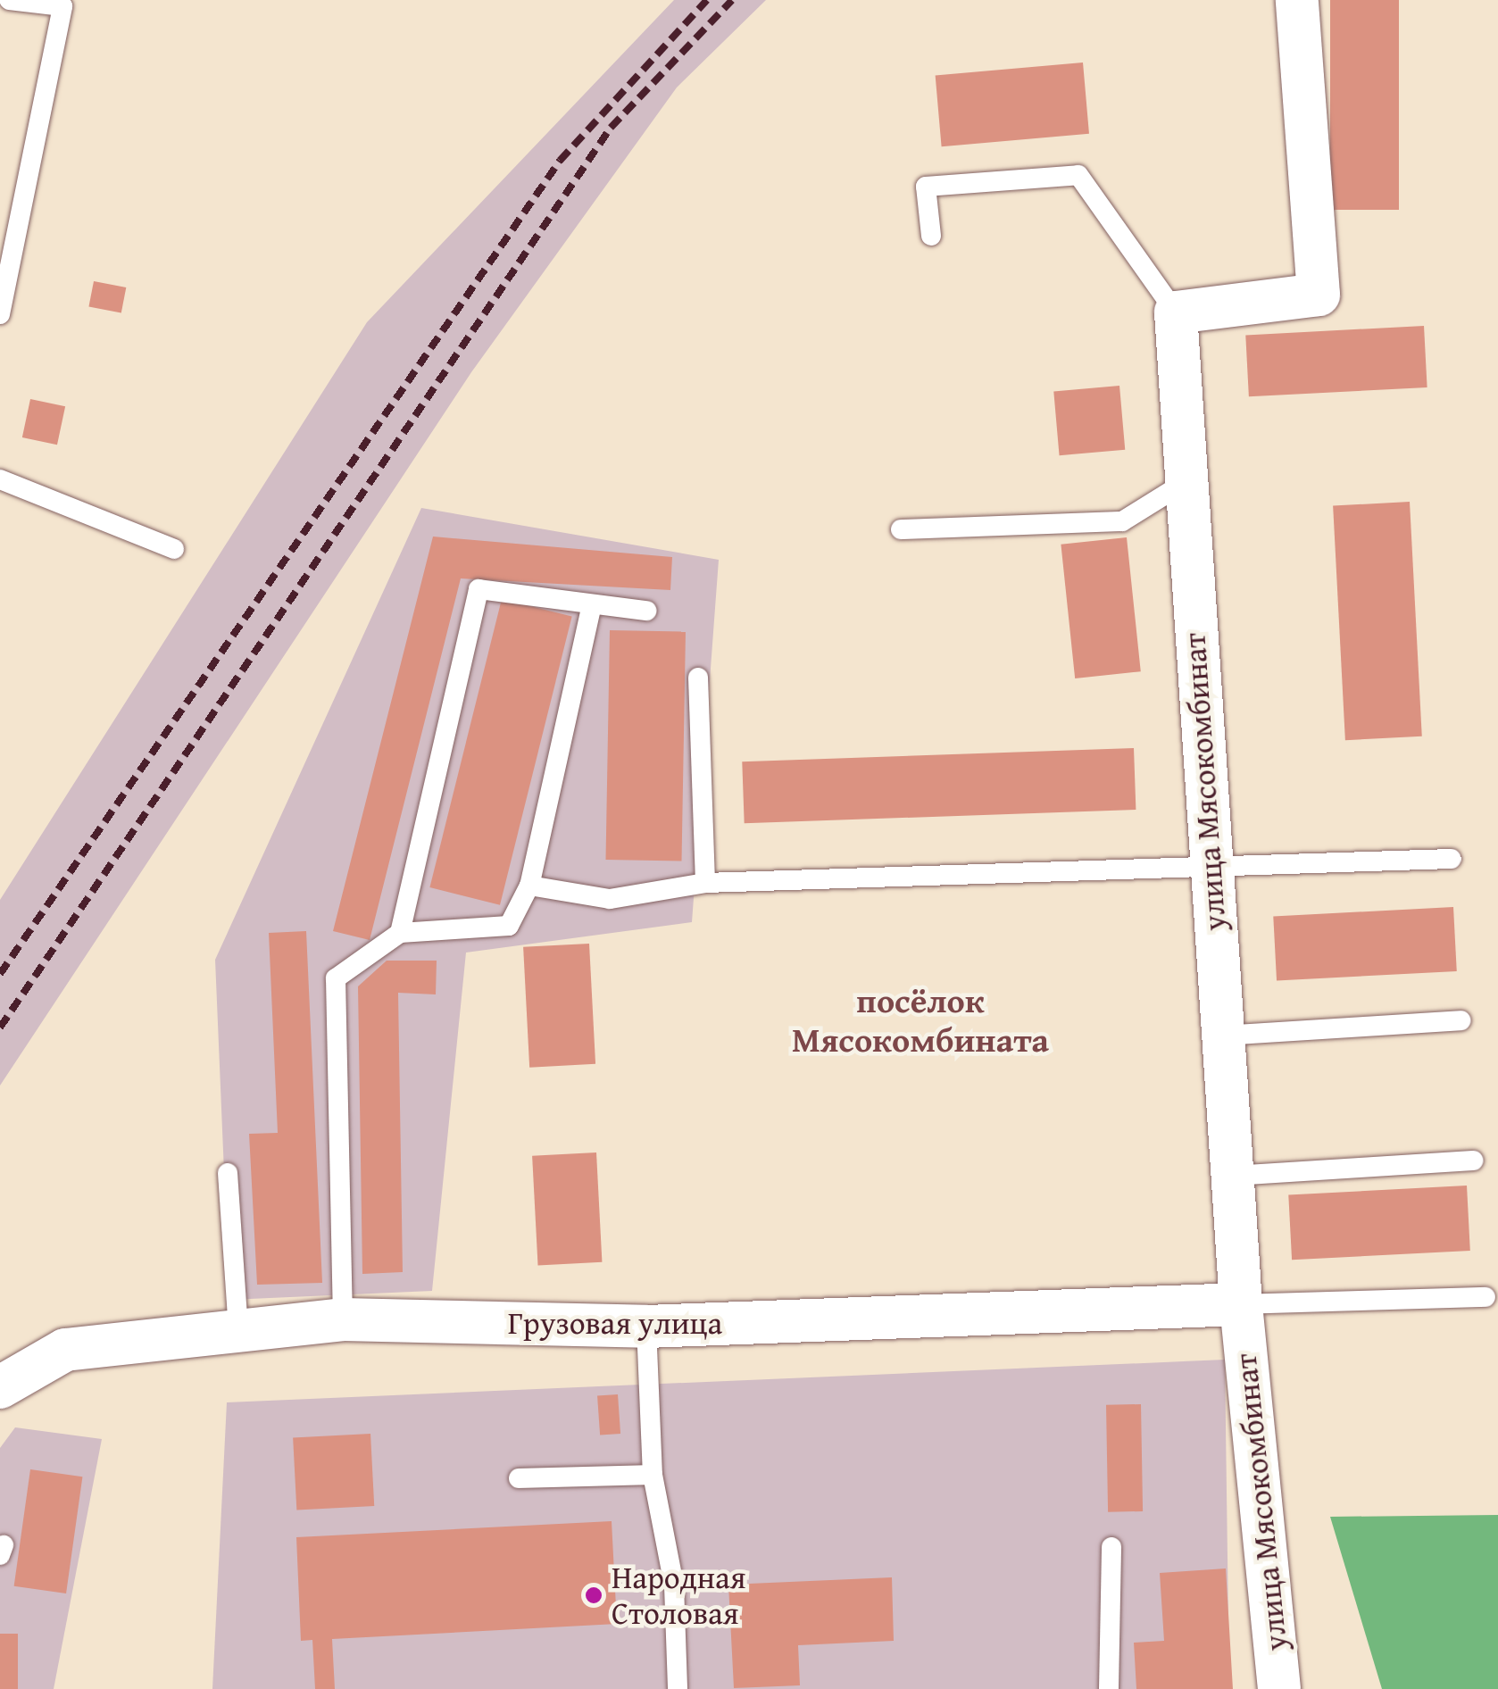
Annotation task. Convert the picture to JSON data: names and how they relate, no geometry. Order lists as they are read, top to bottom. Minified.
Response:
{"streets":{"street":["улица Мясокомбинат","Грузовая улица"]},"crossings":[["улица Мясокомбинат","Грузовая улица"]],"districts":["посёлок Мясокомбината"],"places":["Народная Столовая"]}
